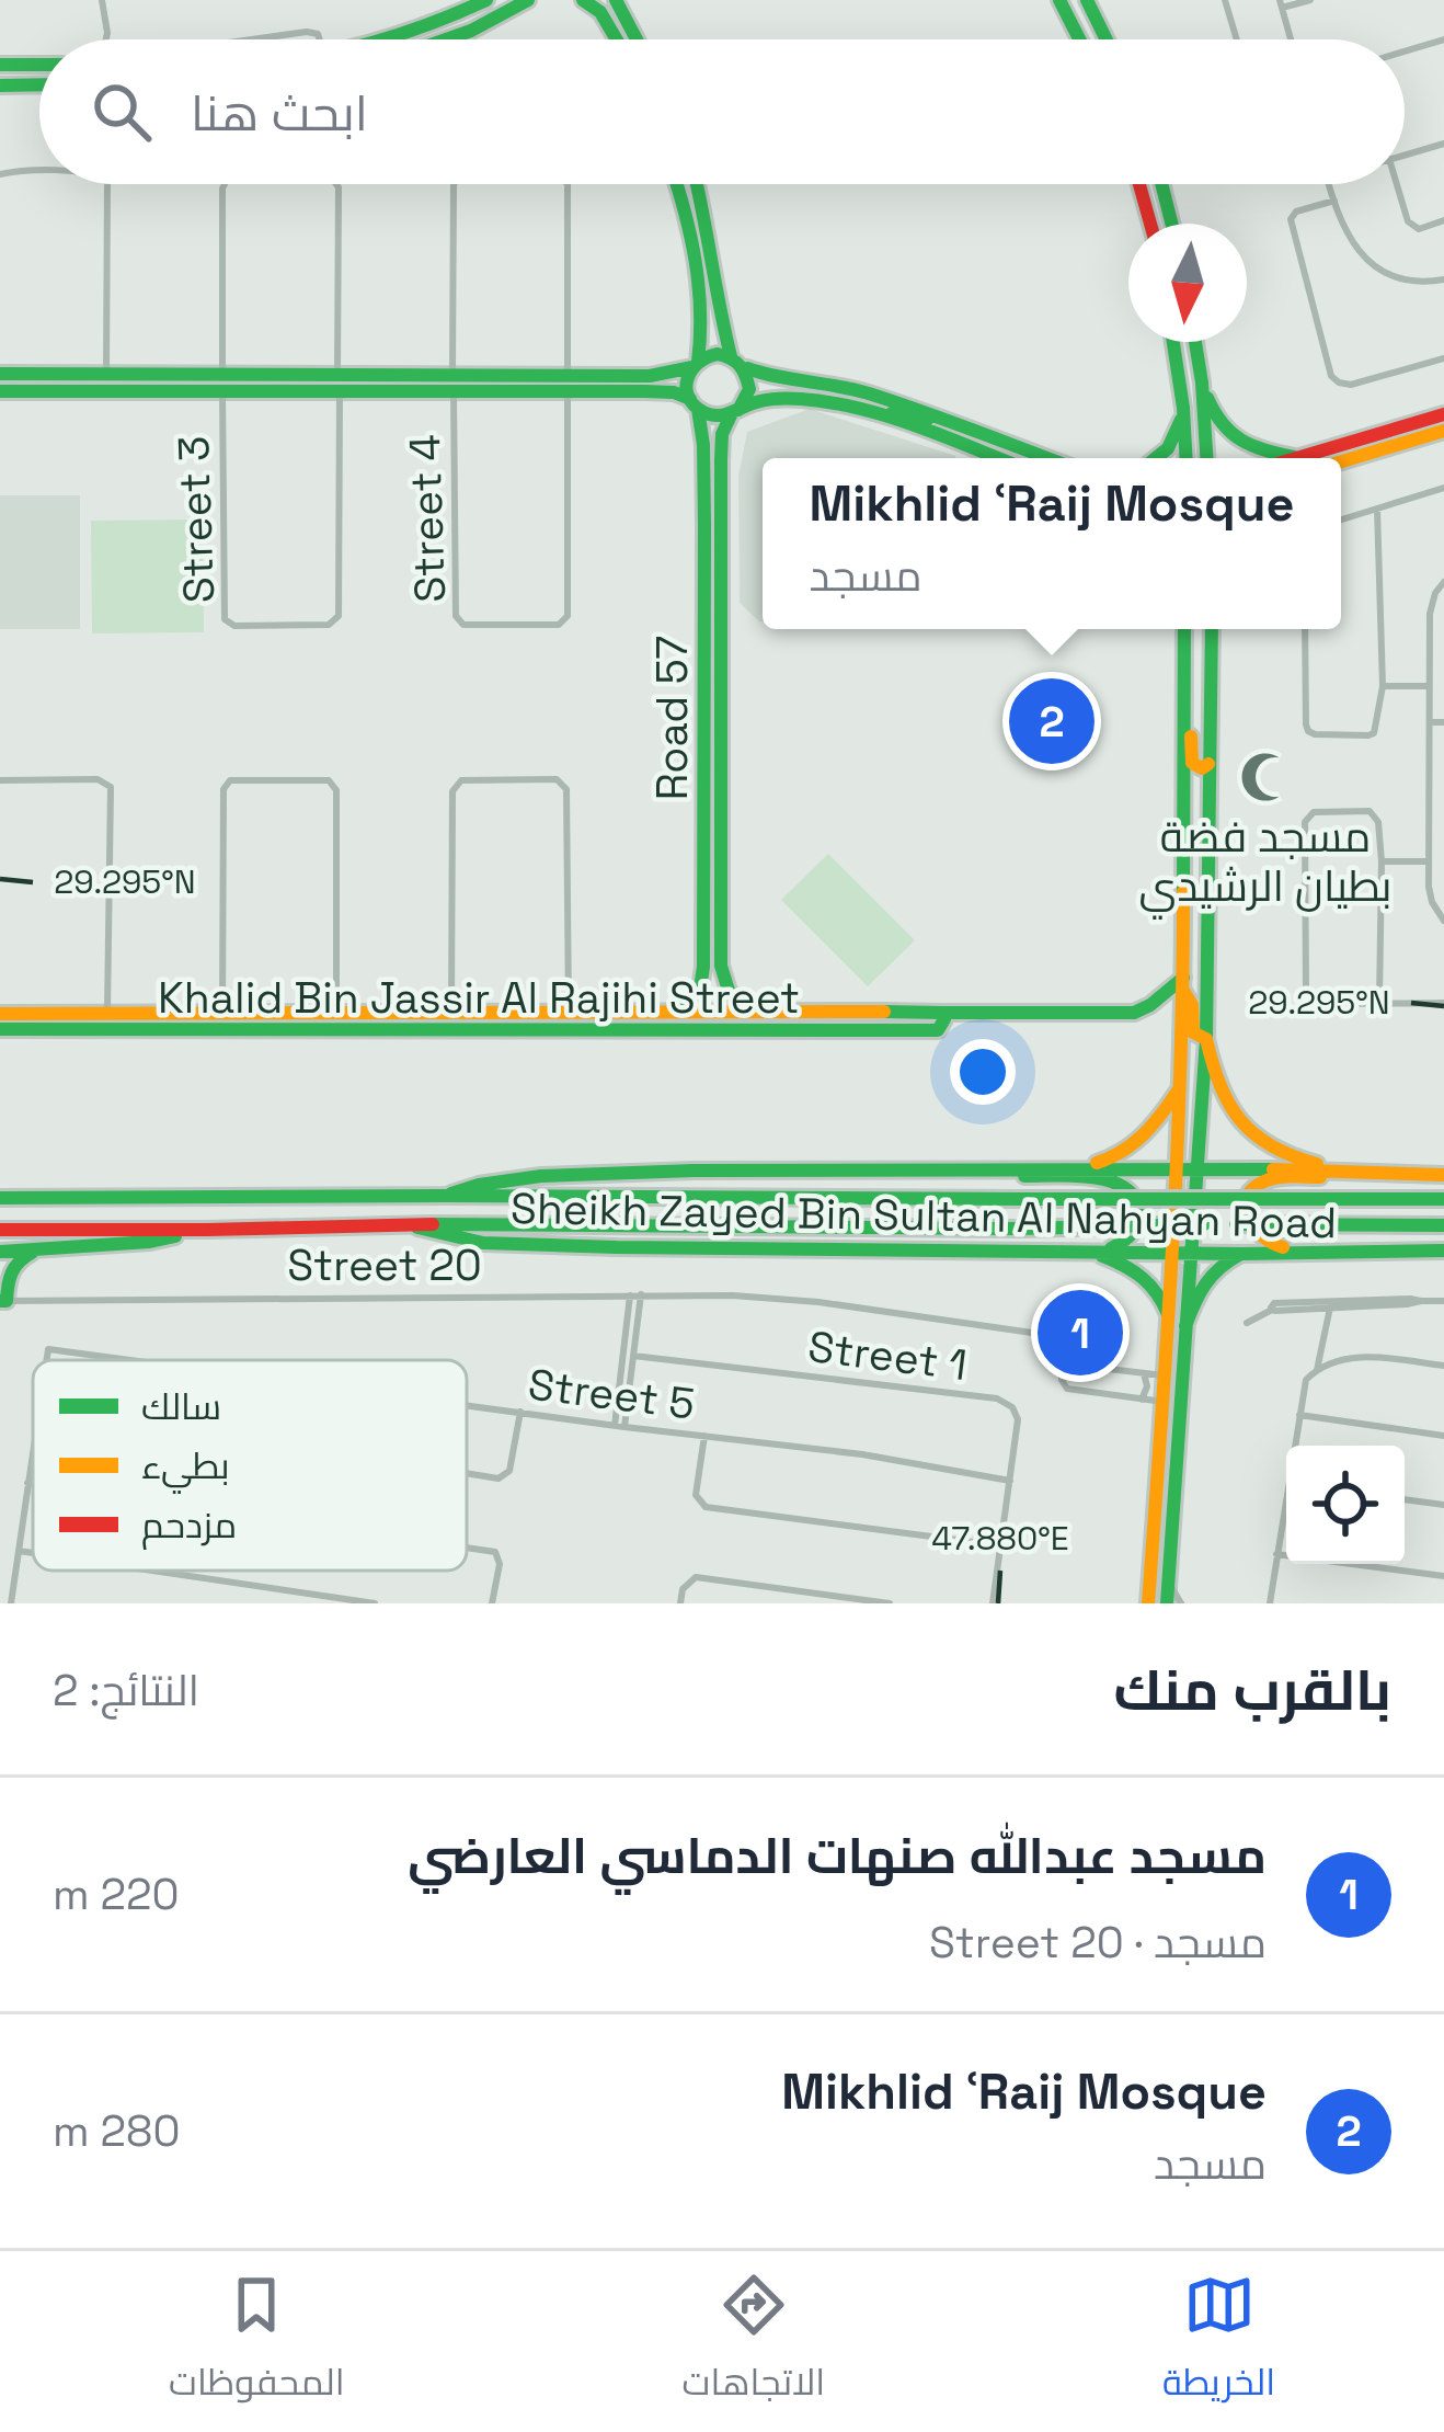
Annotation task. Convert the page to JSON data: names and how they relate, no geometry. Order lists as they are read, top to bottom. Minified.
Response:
{"streets":{"main road":["Road 57","Khalid Bin Jassir Al Rajihi Street","Sheikh Zayed Bin Sultan Al Nahyan Road"],"street":["Street 4","Street 3","Street 20","Street 1","Street 5"]},"crossings":[["Street 1","Street 5"]],"places":{"mosque":["مسجد فضة بطيان الرشيدي"]},"legend":["سالك","بطيء","مزدحم"],"north":"bottom","page":{"search":"ابحث هنا","popup":["Mikhlid ʿRaij Mosque","مسجد"],"pins":["2","1"],"heading":["بالقرب منك","النتائج: 2"],"list":[{"mark":"1","name":"مسجد عبدالله صنهات الدماسي العارضي","note":"مسجد · Street 20","value":"220 m"},{"mark":"2","name":"Mikhlid ʿRaij Mosque","note":"مسجد","value":"280 m"}],"nav":["الخريطة","الاتجاهات","المحفوظات"]},"coordinates":["29.295°N","47.880°E"]}
